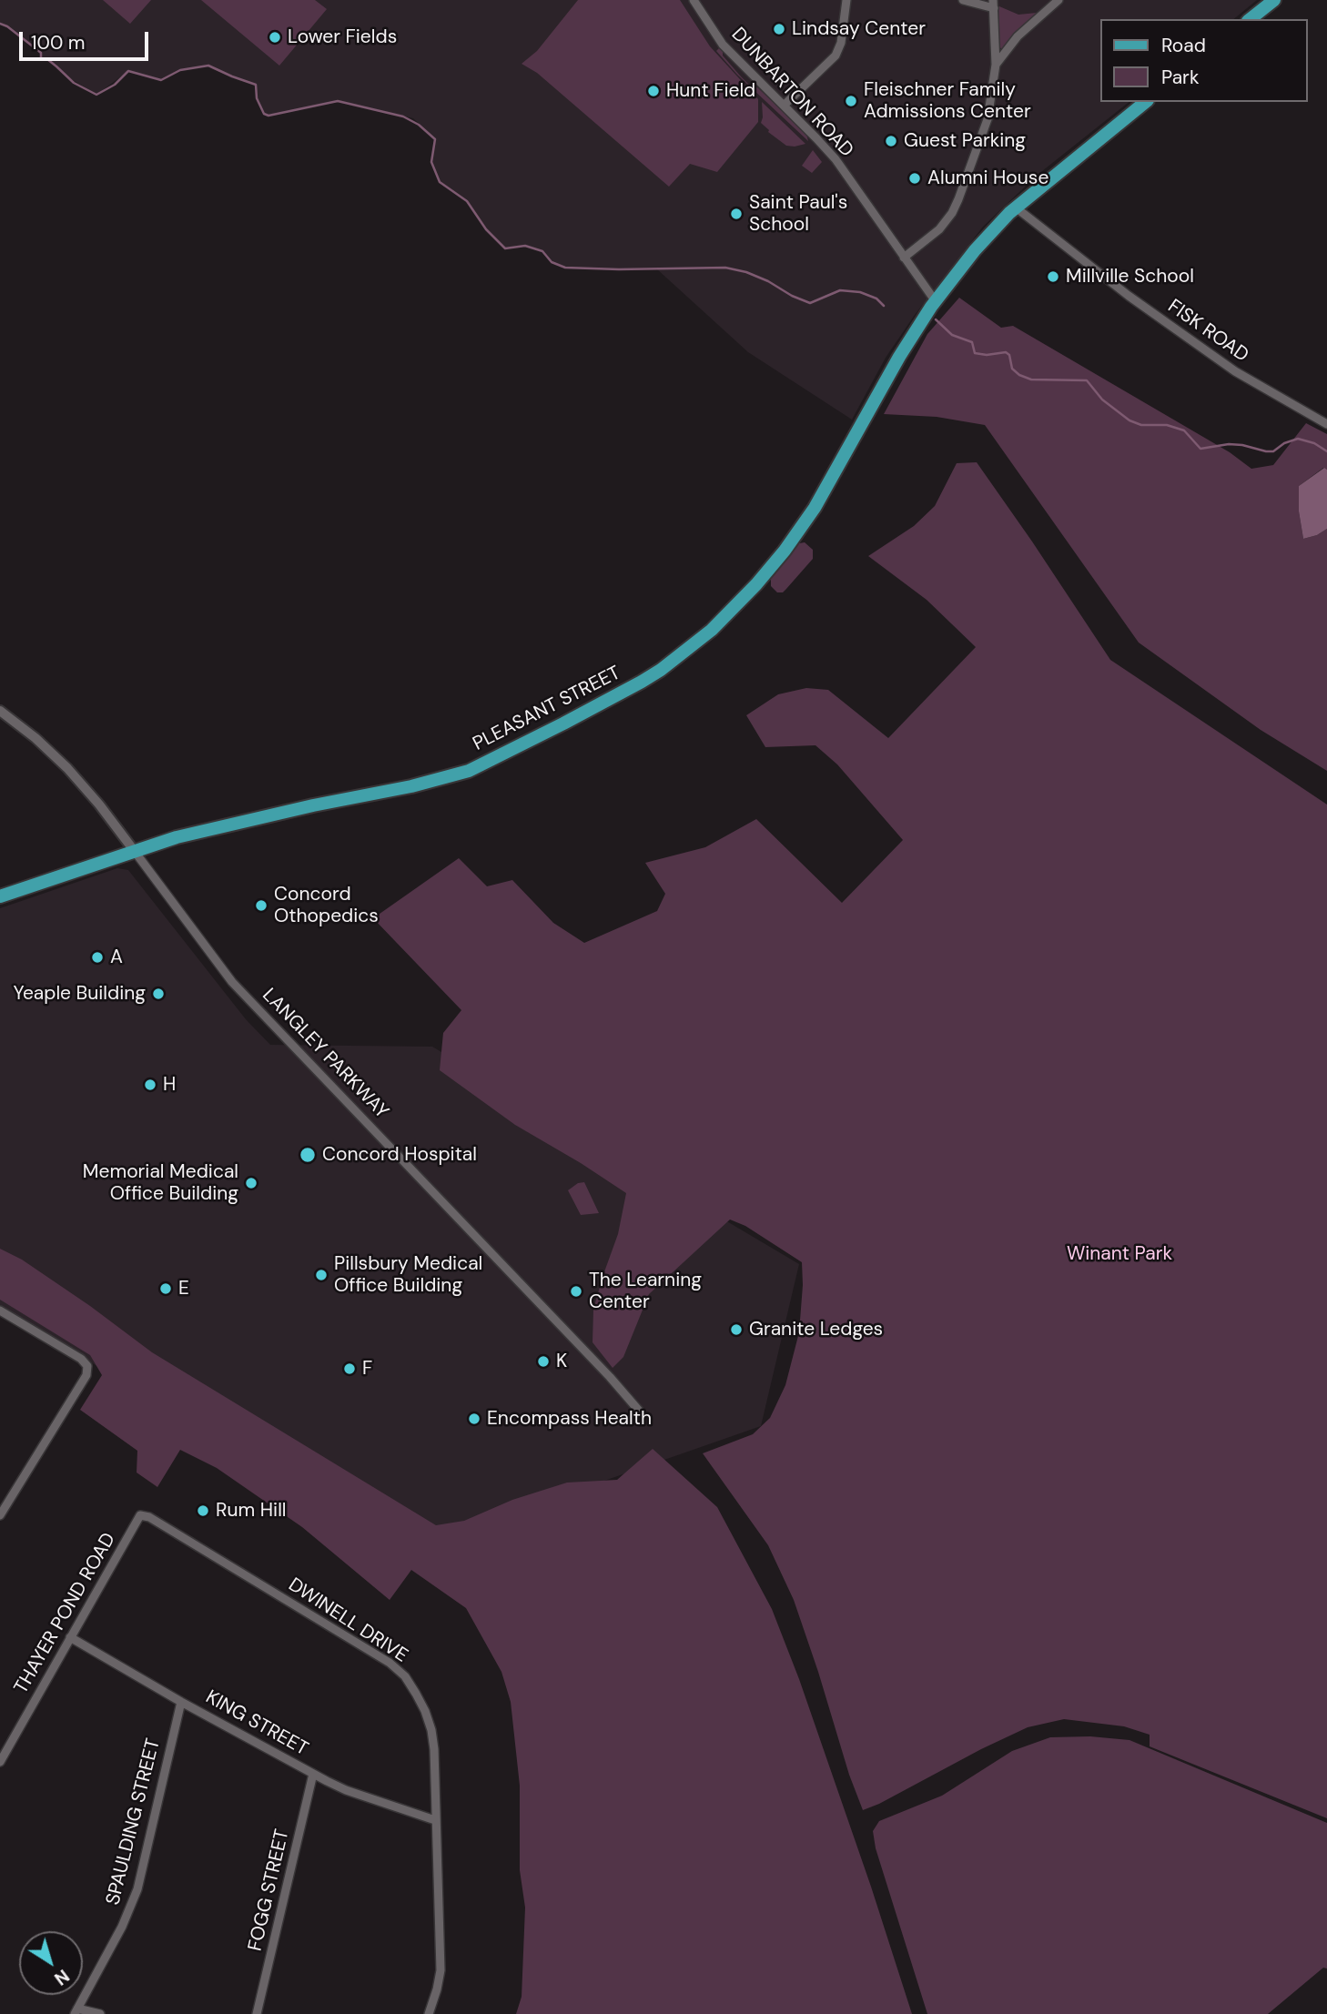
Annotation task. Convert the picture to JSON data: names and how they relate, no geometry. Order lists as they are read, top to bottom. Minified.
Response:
{"streets":{"main road":["PLEASANT STREET"],"street":["DUNBARTON ROAD","FISK ROAD","LANGLEY PARKWAY","THAYER POND ROAD","DWINELL DRIVE","KING STREET","SPAULDING STREET","FOGG STREET"]},"crossings":[["DUNBARTON ROAD","PLEASANT STREET"],["FISK ROAD","PLEASANT STREET"],["PLEASANT STREET","LANGLEY PARKWAY"],["THAYER POND ROAD","DWINELL DRIVE"],["THAYER POND ROAD","KING STREET"],["DWINELL DRIVE","KING STREET"],["KING STREET","SPAULDING STREET"],["KING STREET","FOGG STREET"]],"parks":["Winant Park"],"places":["Lindsay Center","Lower Fields","Hunt Field","Fleischner Family Admissions Center","Guest Parking","Alumni House","Saint Paul's School","Millville School","Concord Othopedics","A","Yeaple Building","H","Concord Hospital","Memorial Medical Office Building","Pillsbury Medical Office Building","E","The Learning Center","Granite Ledges","K","F","Encompass Health","Rum Hill"],"legend":["Road","Park"],"scale_bar":"100 m","north":"bottom right"}
